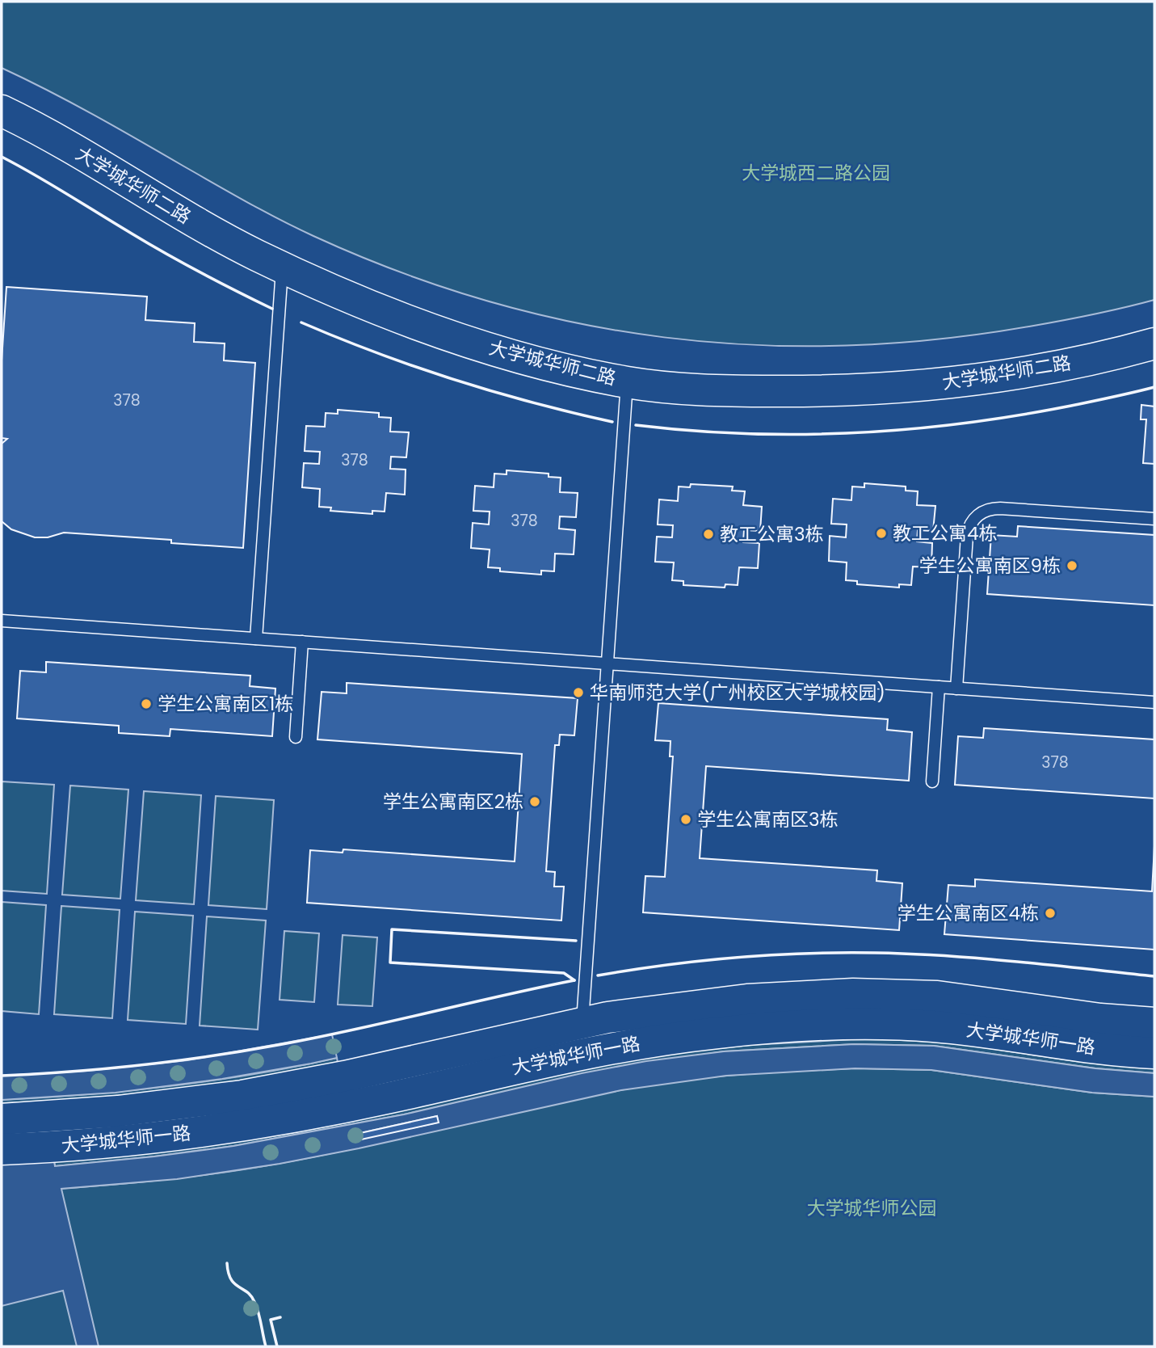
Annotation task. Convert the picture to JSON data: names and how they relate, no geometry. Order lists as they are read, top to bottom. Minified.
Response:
{"streets":{"street":["大学城华师二路","大学城华师一路"]},"parks":["大学城西二路公园","大学城华师公园"],"places":["教工公寓4栋","教工公寓3栋","学生公寓南区9栋","华南师范大学(广州校区大学城校园)","学生公寓南区1栋","学生公寓南区2栋","学生公寓南区3栋","学生公寓南区4栋"],"house_numbers":["378","378","378","378"]}
